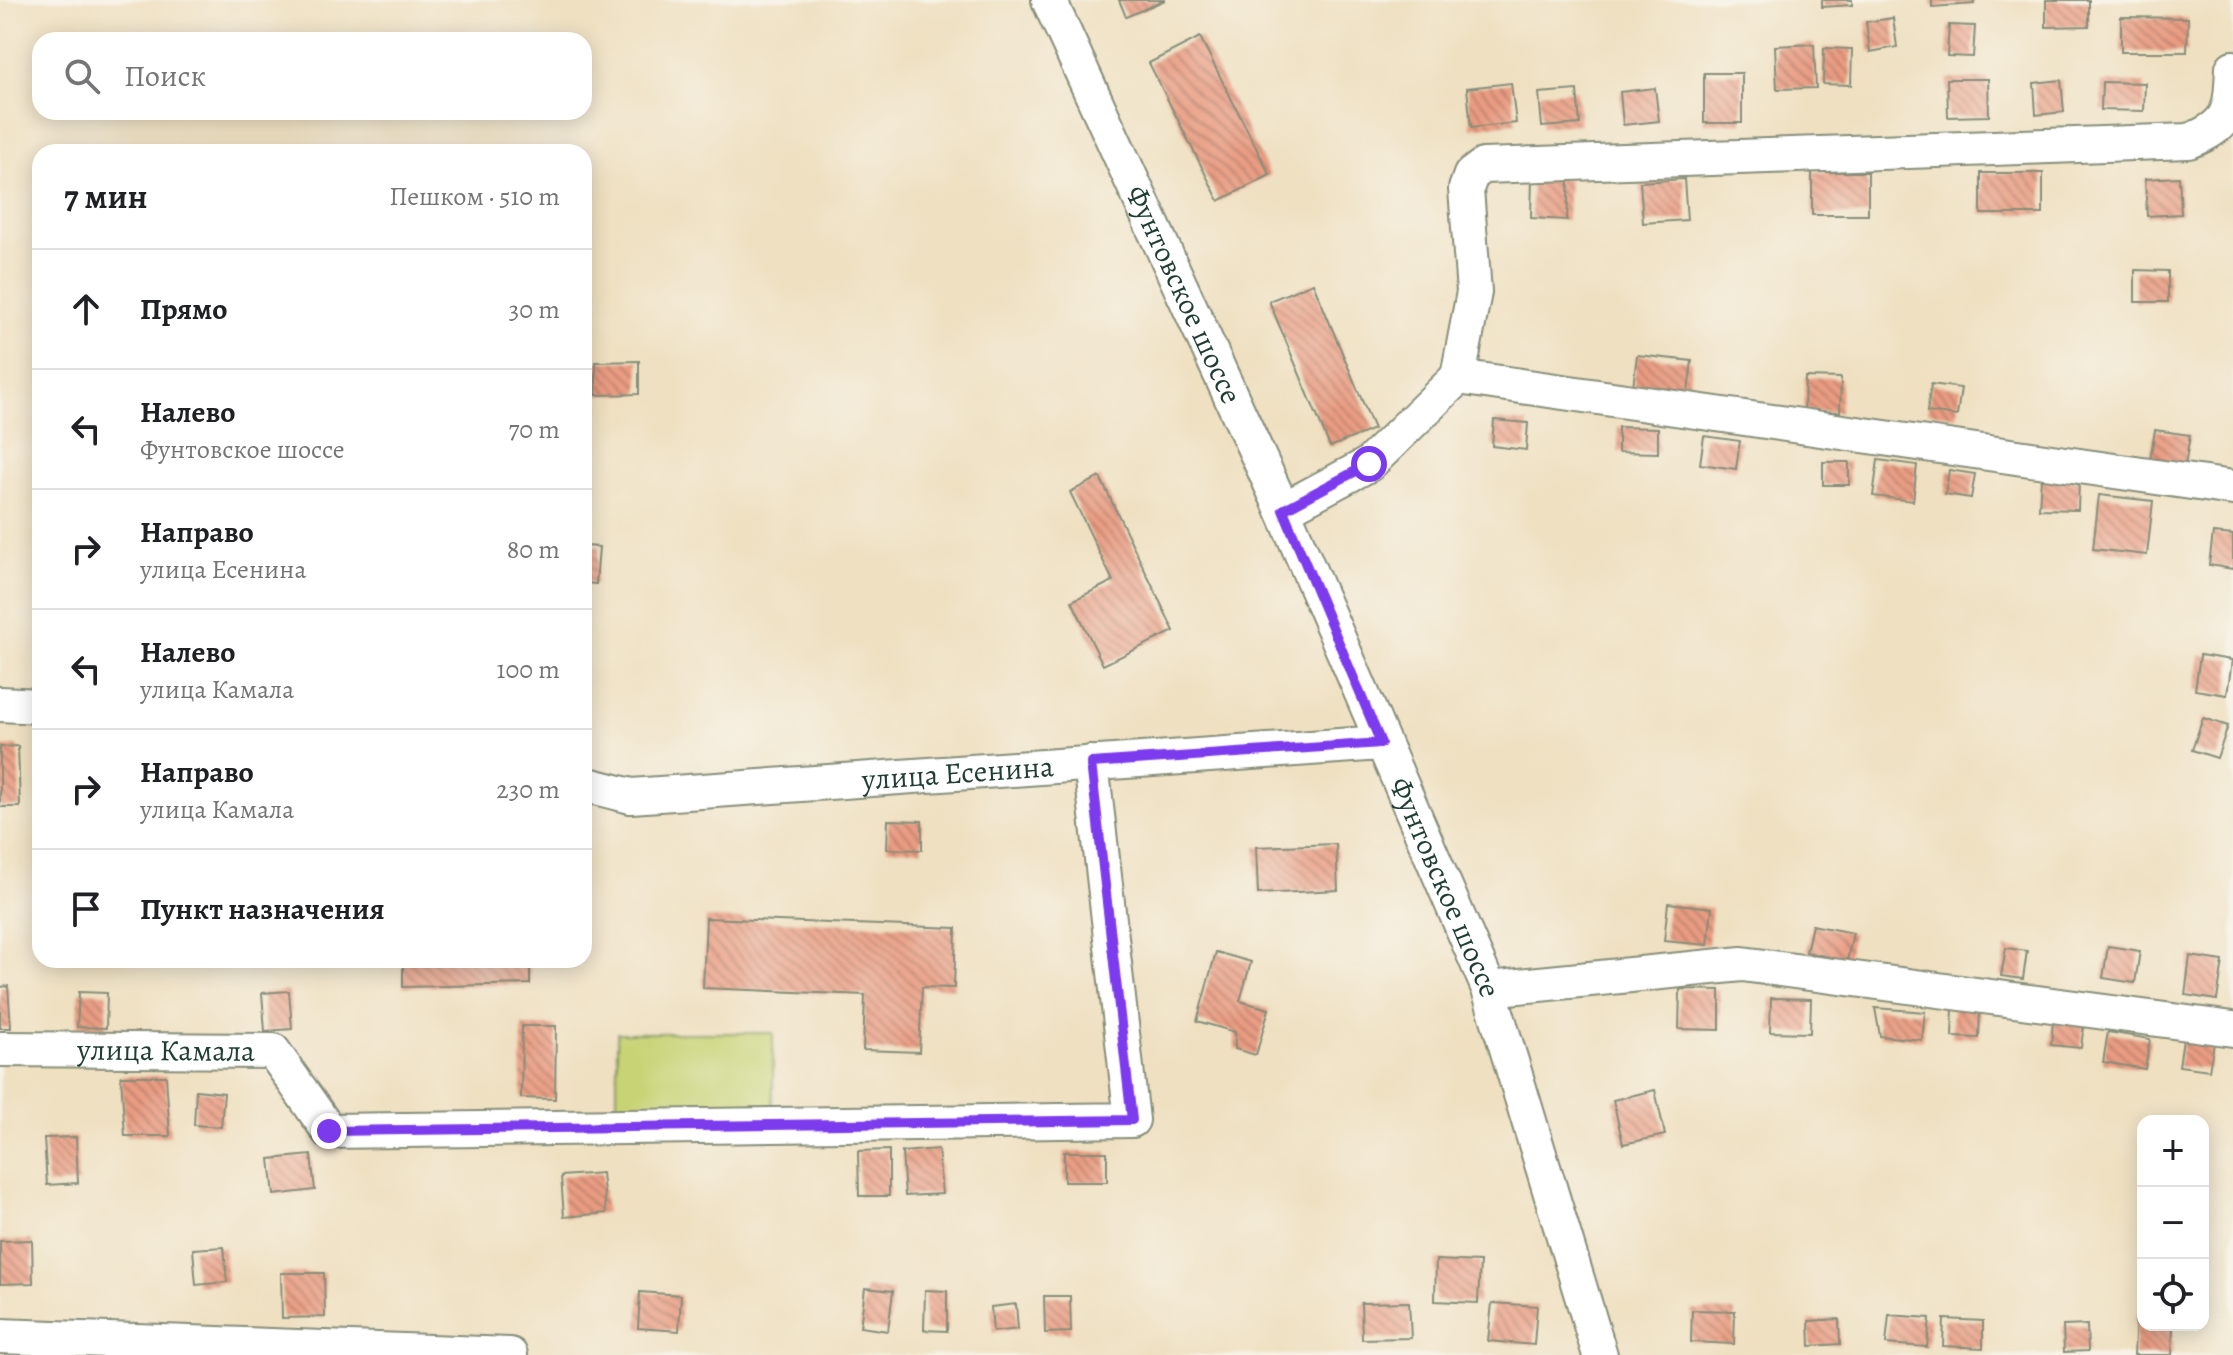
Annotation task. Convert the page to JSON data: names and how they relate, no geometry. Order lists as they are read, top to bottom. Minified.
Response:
{"streets":{"street":["Фунтовское шоссе","улица Есенина","улица Камала"]},"crossings":[["Фунтовское шоссе","улица Есенина"],["улица Есенина","улица Камала"]],"page":{"search":"Поиск","heading":["7 мин","Пешком · 510 m"],"list":[["Прямо","30 m"],["Налево","Фунтовское шоссе","70 m"],["Направо","улица Есенина","80 m"],["Налево","улица Камала","100 m"],["Направо","улица Камала","230 m"],"Пункт назначения"],"map_buttons":["+","−"]}}
